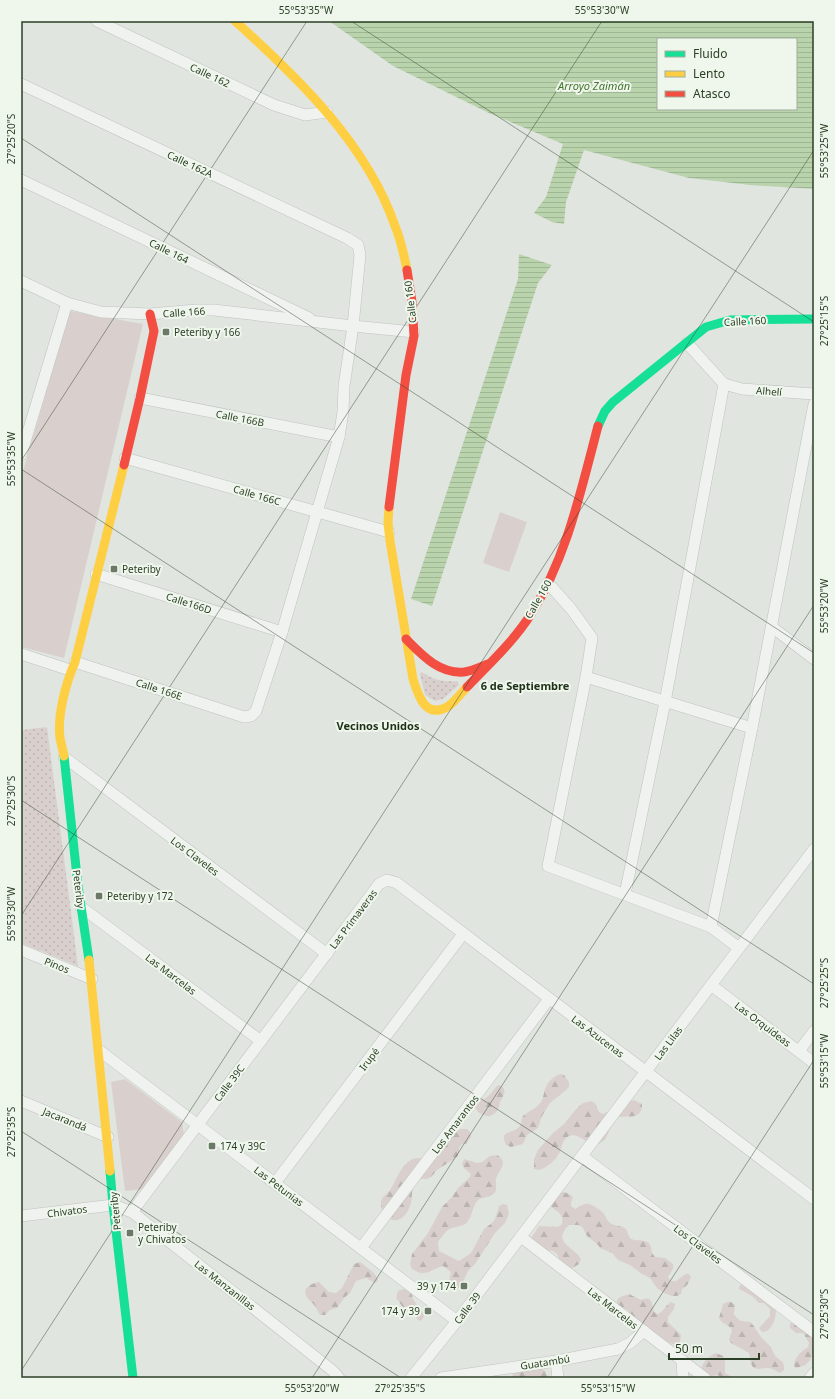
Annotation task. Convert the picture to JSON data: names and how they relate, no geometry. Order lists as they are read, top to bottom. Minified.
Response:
{"streets":{"main road":["Calle 160","Peteriby"],"street":["Calle 162","Calle 162A","Calle 164","Calle 166","Alhelí","Calle 166B","Calle 166C","Calle166D","Calle 166E","Los Claveles","Las Primaveras","Pinos","Las Marcelas","Las Orquídeas","Las Azucenas","Las Lilas","Irupé","Calle 39C","Jacarandá","Los Amarantos","Las Petunias","Chivatos","Las Manzanillas","Calle 39","Guatambú"]},"crossings":[["Calle 162","Calle 160"],["Calle 162A","Calle 166"],["Calle 164","Calle 166"],["Calle 160","Calle 166"],["Calle 160","Calle 166C"],["Calle 166","Peteriby"],["Calle 166B","Peteriby"],["Calle 166C","Peteriby"],["Calle166D","Calle 166E"],["Calle166D","Peteriby"],["Calle 166E","Peteriby"],["Los Claveles","Peteriby"],["Los Claveles","Las Primaveras"],["Los Claveles","Las Lilas"],["Los Claveles","Calle 39C"],["Peteriby","Pinos"],["Peteriby","Las Marcelas"],["Peteriby","Jacarandá"],["Peteriby","Las Petunias"],["Peteriby","Chivatos"],["Peteriby","Las Manzanillas"],["Las Primaveras","Las Azucenas"],["Las Primaveras","Calle 39C"],["Las Marcelas","Las Lilas"],["Las Marcelas","Calle 39C"],["Las Marcelas","Calle 39"],["Las Marcelas","Guatambú"],["Las Orquídeas","Las Lilas"],["Las Azucenas","Las Lilas"],["Las Azucenas","Irupé"],["Las Azucenas","Los Amarantos"],["Las Lilas","Calle 39"],["Irupé","Las Petunias"],["Calle 39C","Las Petunias"],["Calle 39C","Las Manzanillas"],["Los Amarantos","Las Petunias"],["Las Petunias","Calle 39"],["Chivatos","Las Manzanillas"]],"districts":["6 de Septiembre","Vecinos Unidos"],"water":["Arroyo Zaimán"],"places":{"transit":["Peteriby y 166","Peteriby","Peteriby y 172","174 y 39C","Peteriby y Chivatos","39 y 174","174 y 39"]},"legend":["Fluido","Lento","Atasco"],"scale_bar":"50 m","coordinates":["55°53'35\"W","55°53'30\"W","27°25'20\"S","55°53'25\"W","27°25'15\"S","55°53'20\"W","27°25'30\"S","27°25'25\"S","55°53'15\"W","27°25'35\"S"]}
